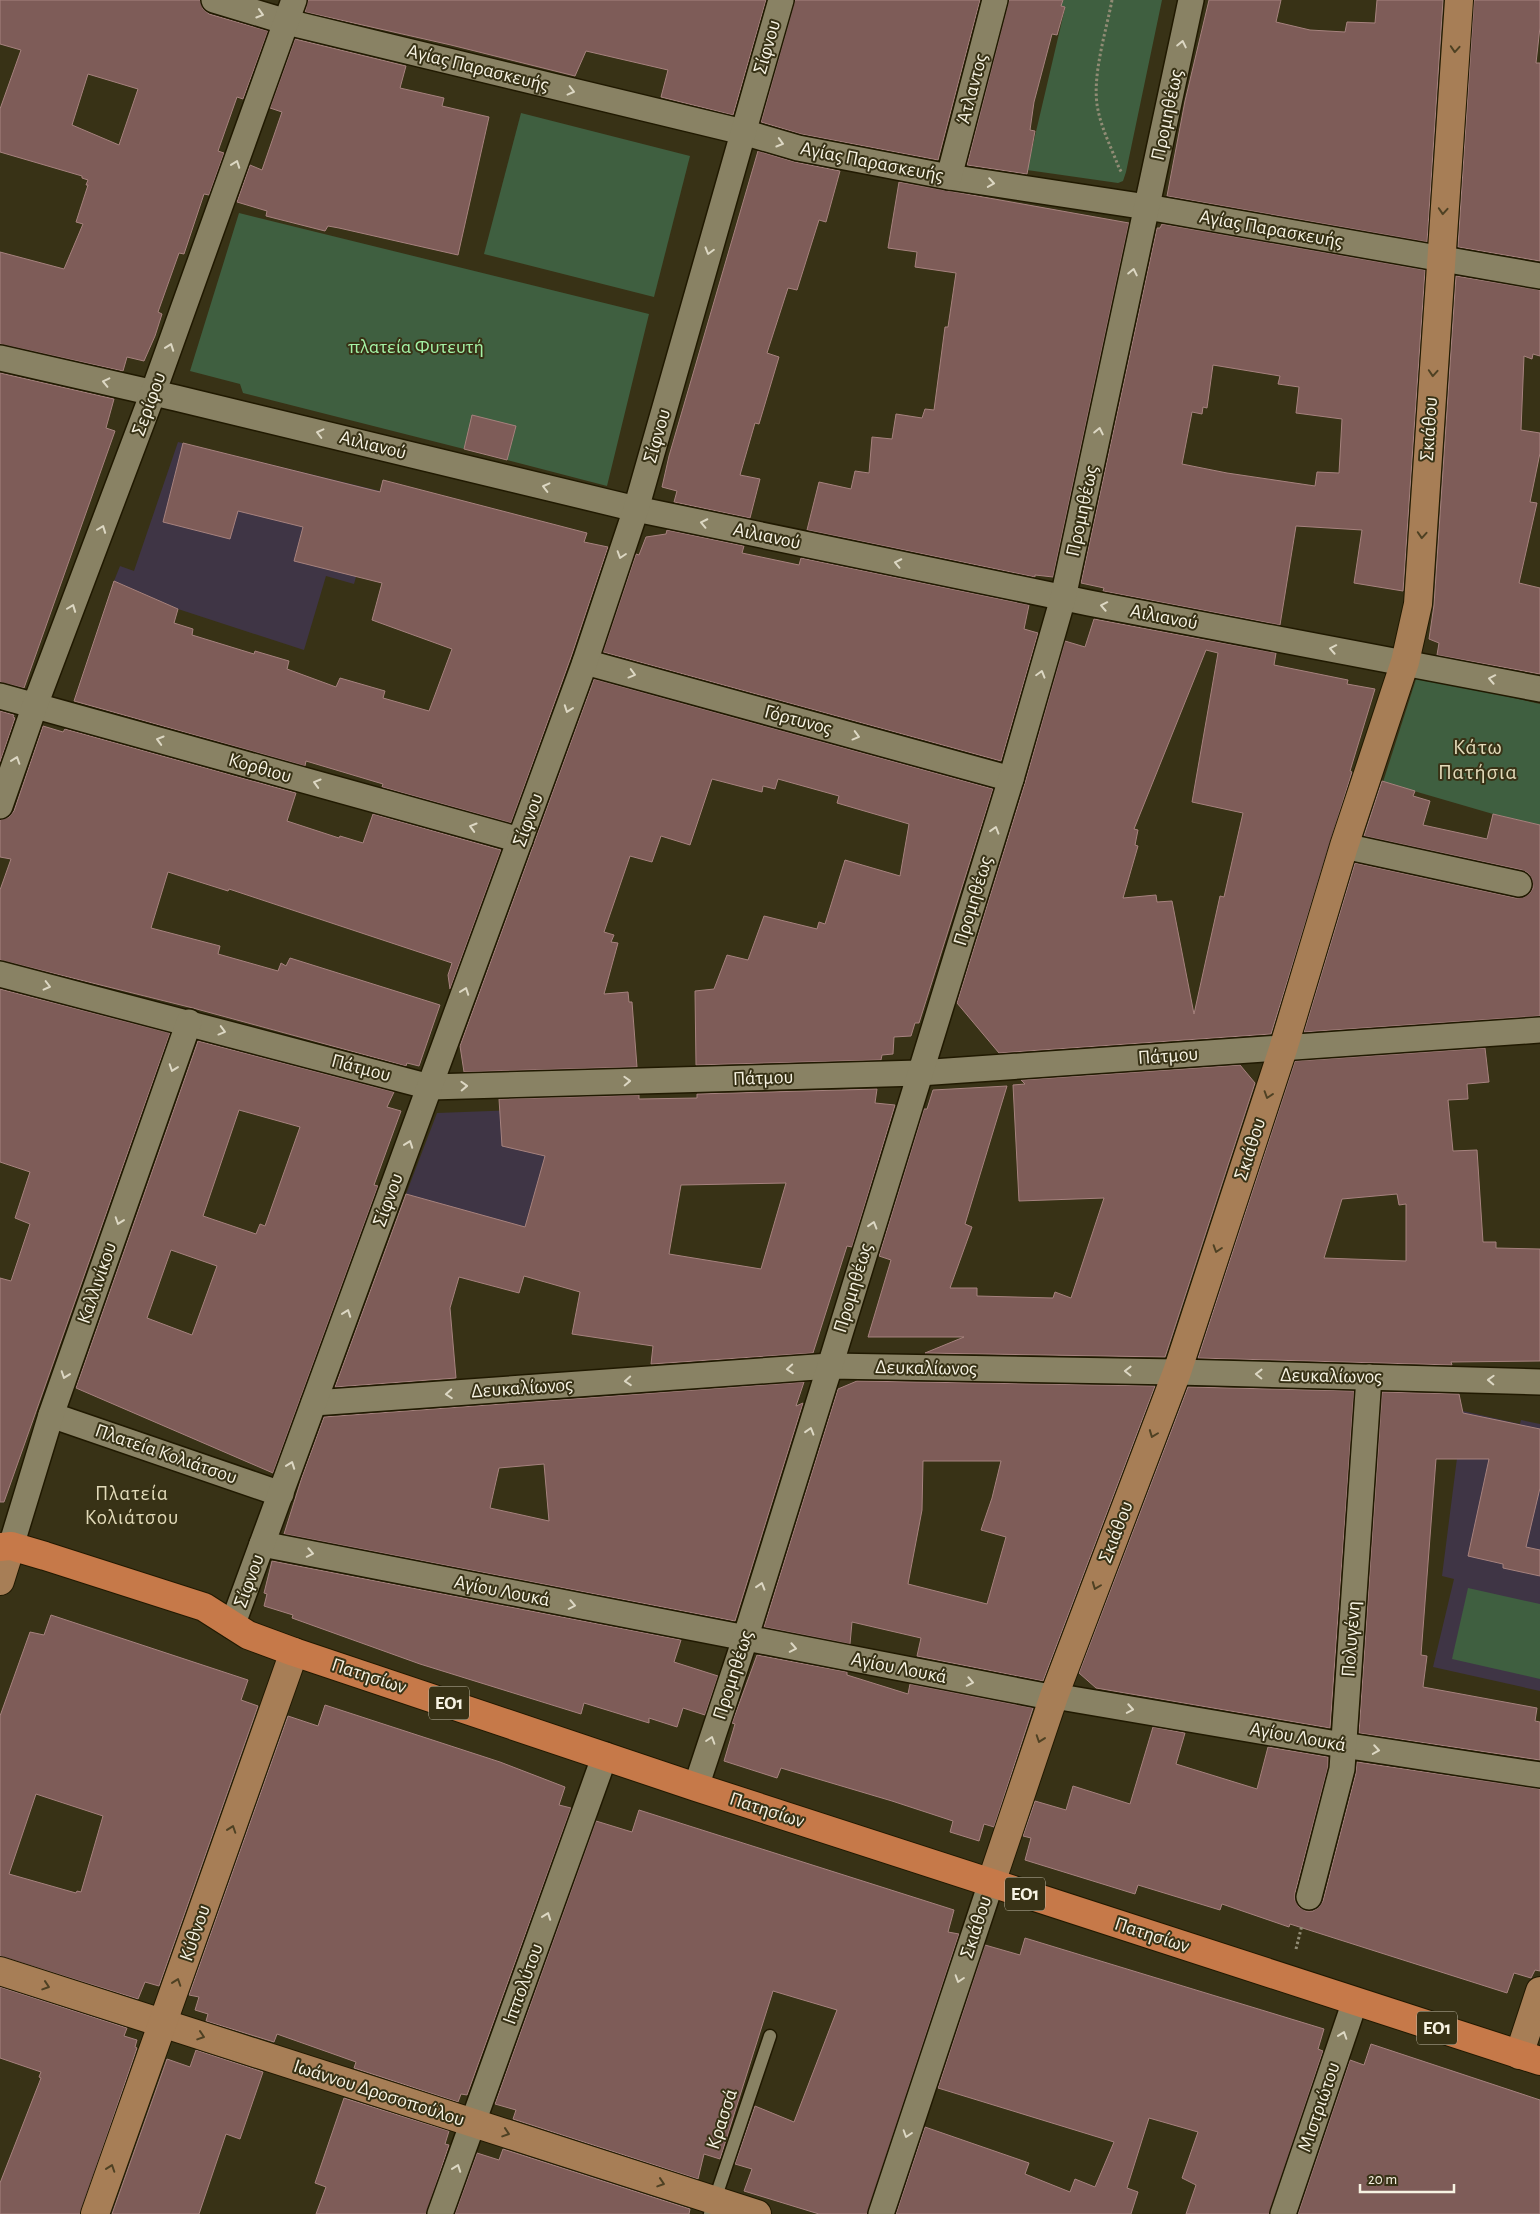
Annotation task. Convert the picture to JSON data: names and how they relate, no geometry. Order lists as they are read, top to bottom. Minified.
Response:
{"streets":{"main road":["Πατησίων","ΕΟ1"],"street":["Σίφνου","Αγίας Παρασκευής","Άτλαντος","Προμηθέως","Σερίφου","Σκιάθου","Αιλιανού","Γόρτυνος","Κορθιου","Πάτμου","Καλλινίκου","Δευκαλίωνος","Πλατεία Κολιάτσου","Αγίου Λουκά","Πολυγένη","Κύθνου","Ιππολύτου","Ιωάννου Δροσοπούλου","Μιστριώτου"],"lane":["Κρασσά"]},"crossings":[["Σίφνου","Αγίας Παρασκευής"],["Σίφνου","Αιλιανού"],["Σίφνου","Γόρτυνος"],["Σίφνου","Κορθιου"],["Σίφνου","Πάτμου"],["Σίφνου","Δευκαλίωνος"],["Σίφνου","Πλατεία Κολιάτσου"],["Σίφνου","Αγίου Λουκά"],["Σίφνου","Πατησίων"],["Αγίας Παρασκευής","Άτλαντος"],["Αγίας Παρασκευής","Προμηθέως"],["Αγίας Παρασκευής","Σερίφου"],["Αγίας Παρασκευής","Σκιάθου"],["Προμηθέως","Αιλιανού"],["Προμηθέως","Γόρτυνος"],["Προμηθέως","Πάτμου"],["Προμηθέως","Δευκαλίωνος"],["Προμηθέως","Αγίου Λουκά"],["Προμηθέως","Πατησίων"],["Σερίφου","Αιλιανού"],["Σερίφου","Κορθιου"],["Σκιάθου","Αιλιανού"],["Σκιάθου","Πάτμου"],["Σκιάθου","Δευκαλίωνος"],["Σκιάθου","Αγίου Λουκά"],["Σκιάθου","Πατησίων"],["Πάτμου","Καλλινίκου"],["Καλλινίκου","Πλατεία Κολιάτσου"],["Καλλινίκου","Πατησίων"],["Δευκαλίωνος","Πολυγένη"],["Αγίου Λουκά","Πολυγένη"],["Πατησίων","Κύθνου"],["Πατησίων","Ιππολύτου"],["Πατησίων","Μιστριώτου"],["Κύθνου","Ιωάννου Δροσοπούλου"],["Ιππολύτου","Ιωάννου Δροσοπούλου"],["Ιωάννου Δροσοπούλου","Κρασσά"]],"one_way":["Αγίας Παρασκευής","Προμηθέως","Σερίφου","Σκιάθου","Αιλιανού","Γόρτυνος","Κορθιου","Πάτμου","Καλλινίκου","Δευκαλίωνος","Αγίου Λουκά","Κύθνου","Ιππολύτου","Ιωάννου Δροσοπούλου","Μιστριώτου"],"districts":["Κάτω Πατήσια","Πλατεία Κολιάτσου"],"parks":["πλατεία Φυτευτή"],"scale_bar":"20 m"}
